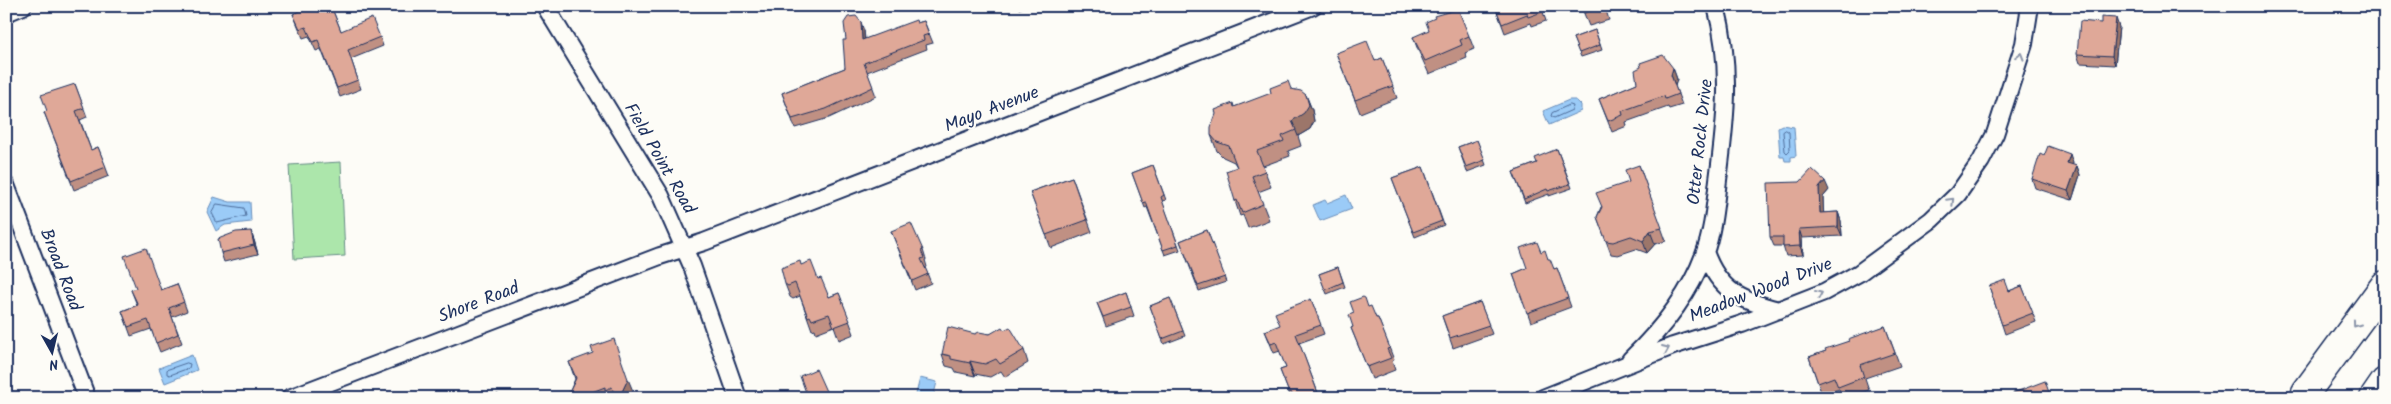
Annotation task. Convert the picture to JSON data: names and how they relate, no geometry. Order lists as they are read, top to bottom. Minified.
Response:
{"streets":{"street":["Mayo Avenue","Otter Rock Drive","Field Point Road","Broad Road","Meadow Wood Drive","Shore Road"]},"crossings":[["Mayo Avenue","Field Point Road"],["Mayo Avenue","Shore Road"],["Otter Rock Drive","Meadow Wood Drive"],["Field Point Road","Shore Road"]],"one_way":["Meadow Wood Drive"],"north":"bottom"}
